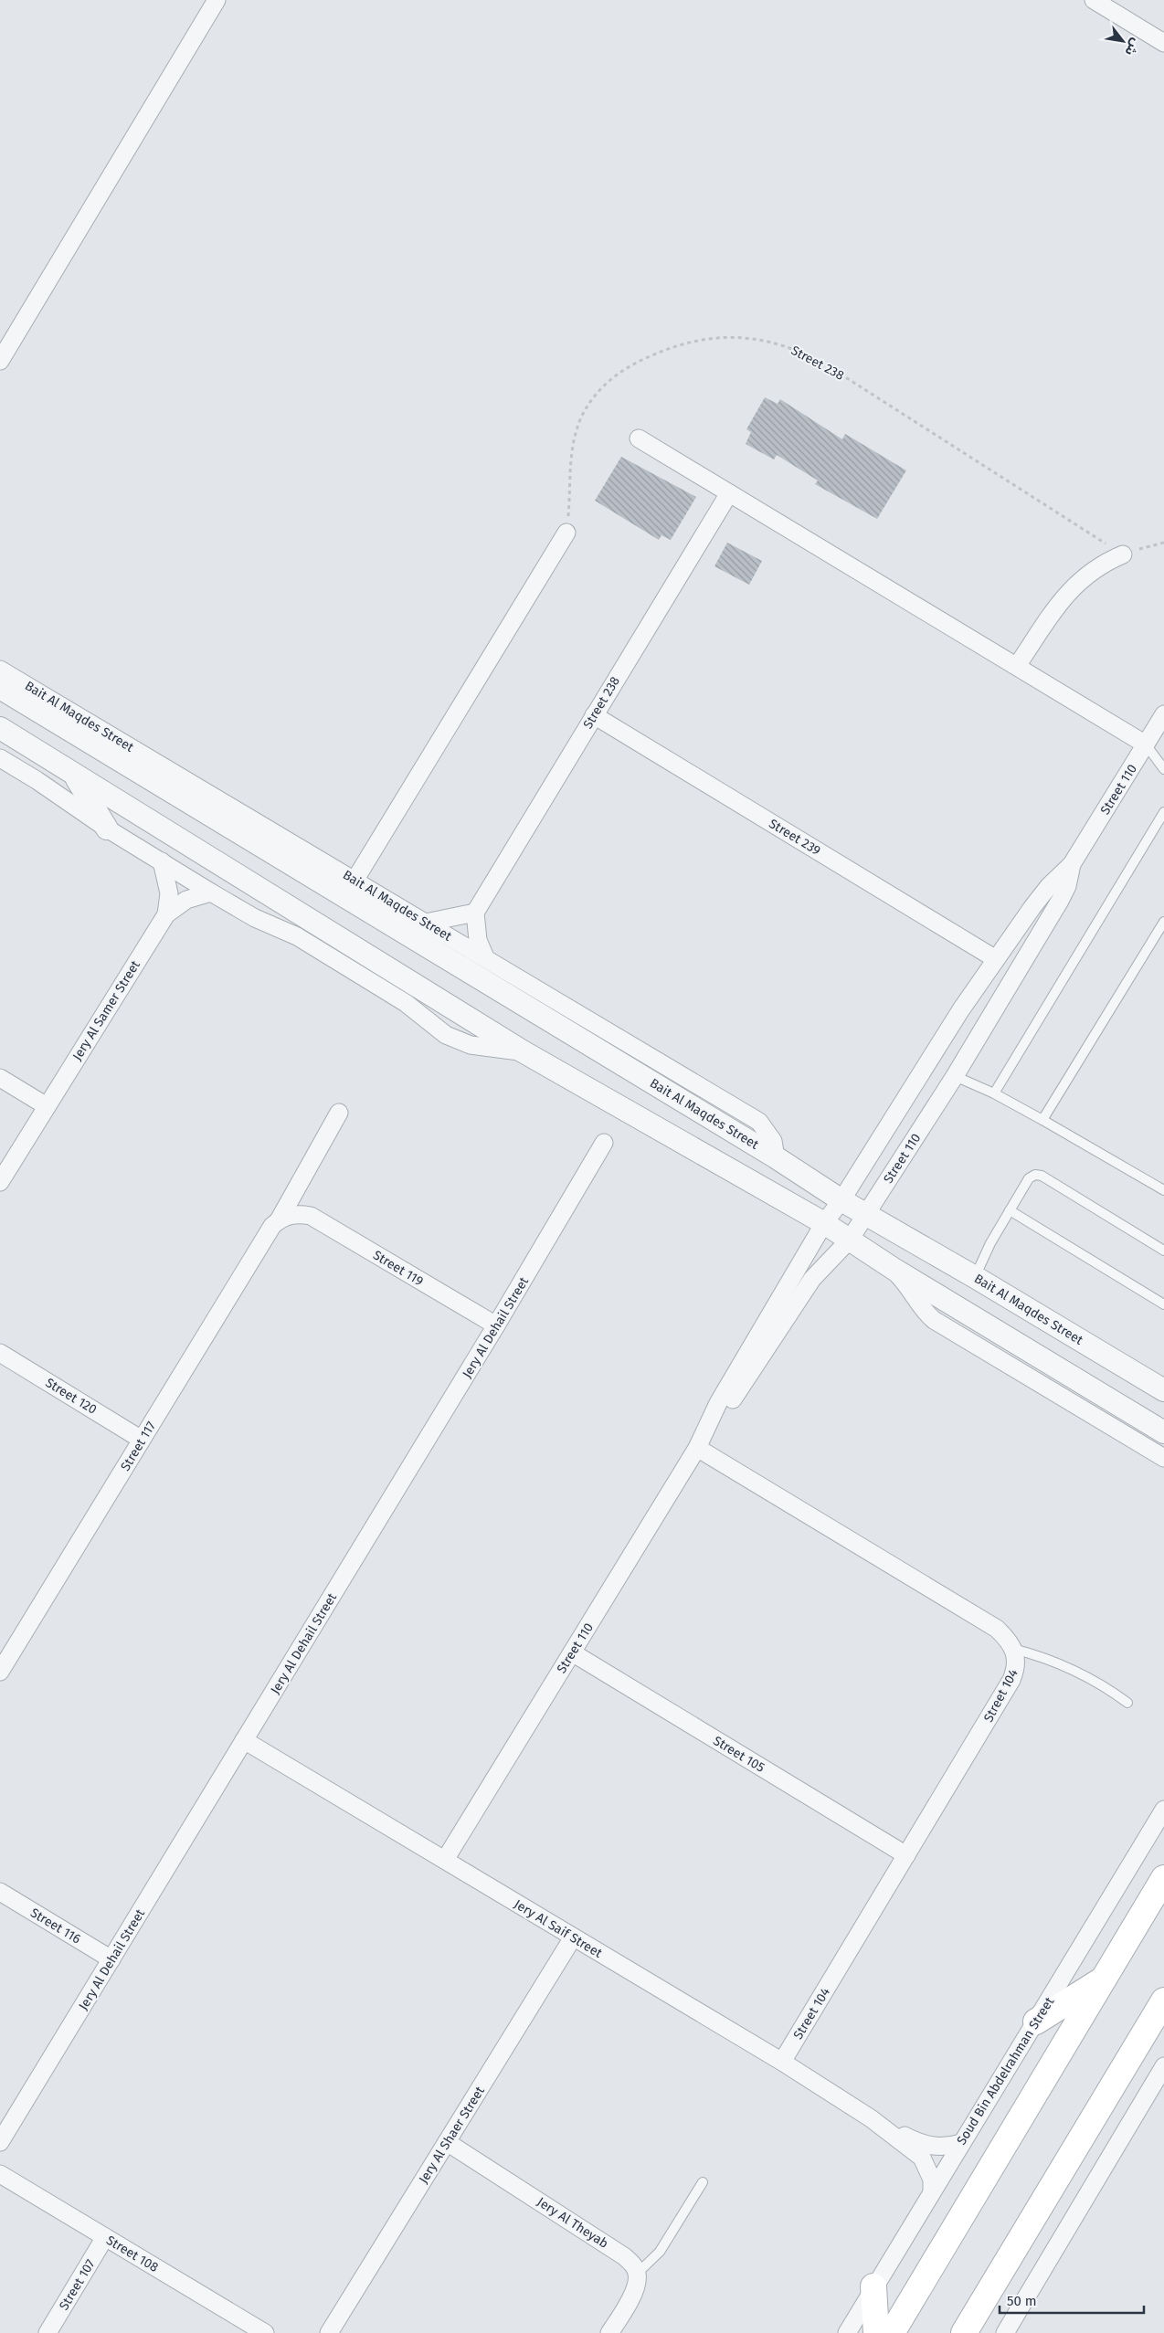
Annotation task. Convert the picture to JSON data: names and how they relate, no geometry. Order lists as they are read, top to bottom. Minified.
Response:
{"streets":{"street":["Street 238","Bait Al Maqdes Street","Street 110","Street 239","Jery Al Samer Street","Street 119","Jery Al Dehail Street","Street 120","Street 117","Street 104","Street 105","Street 116","Jery Al Saif Street","Soud Bin Abdelrahman Street","Jery Al Shaer Street","Jery Al Theyab","Street 108","Street 107"]},"crossings":[["Street 238","Street 239"],["Bait Al Maqdes Street","Street 110"],["Street 110","Street 239"],["Street 110","Street 104"],["Street 110","Street 105"],["Street 110","Jery Al Saif Street"],["Street 119","Jery Al Dehail Street"],["Street 119","Street 117"],["Jery Al Dehail Street","Street 116"],["Jery Al Dehail Street","Jery Al Saif Street"],["Street 120","Street 117"],["Street 104","Street 105"],["Street 104","Jery Al Saif Street"],["Jery Al Saif Street","Soud Bin Abdelrahman Street"],["Jery Al Saif Street","Jery Al Shaer Street"],["Jery Al Shaer Street","Jery Al Theyab"],["Street 108","Street 107"]],"scale_bar":"50 m","north":"bottom right"}
